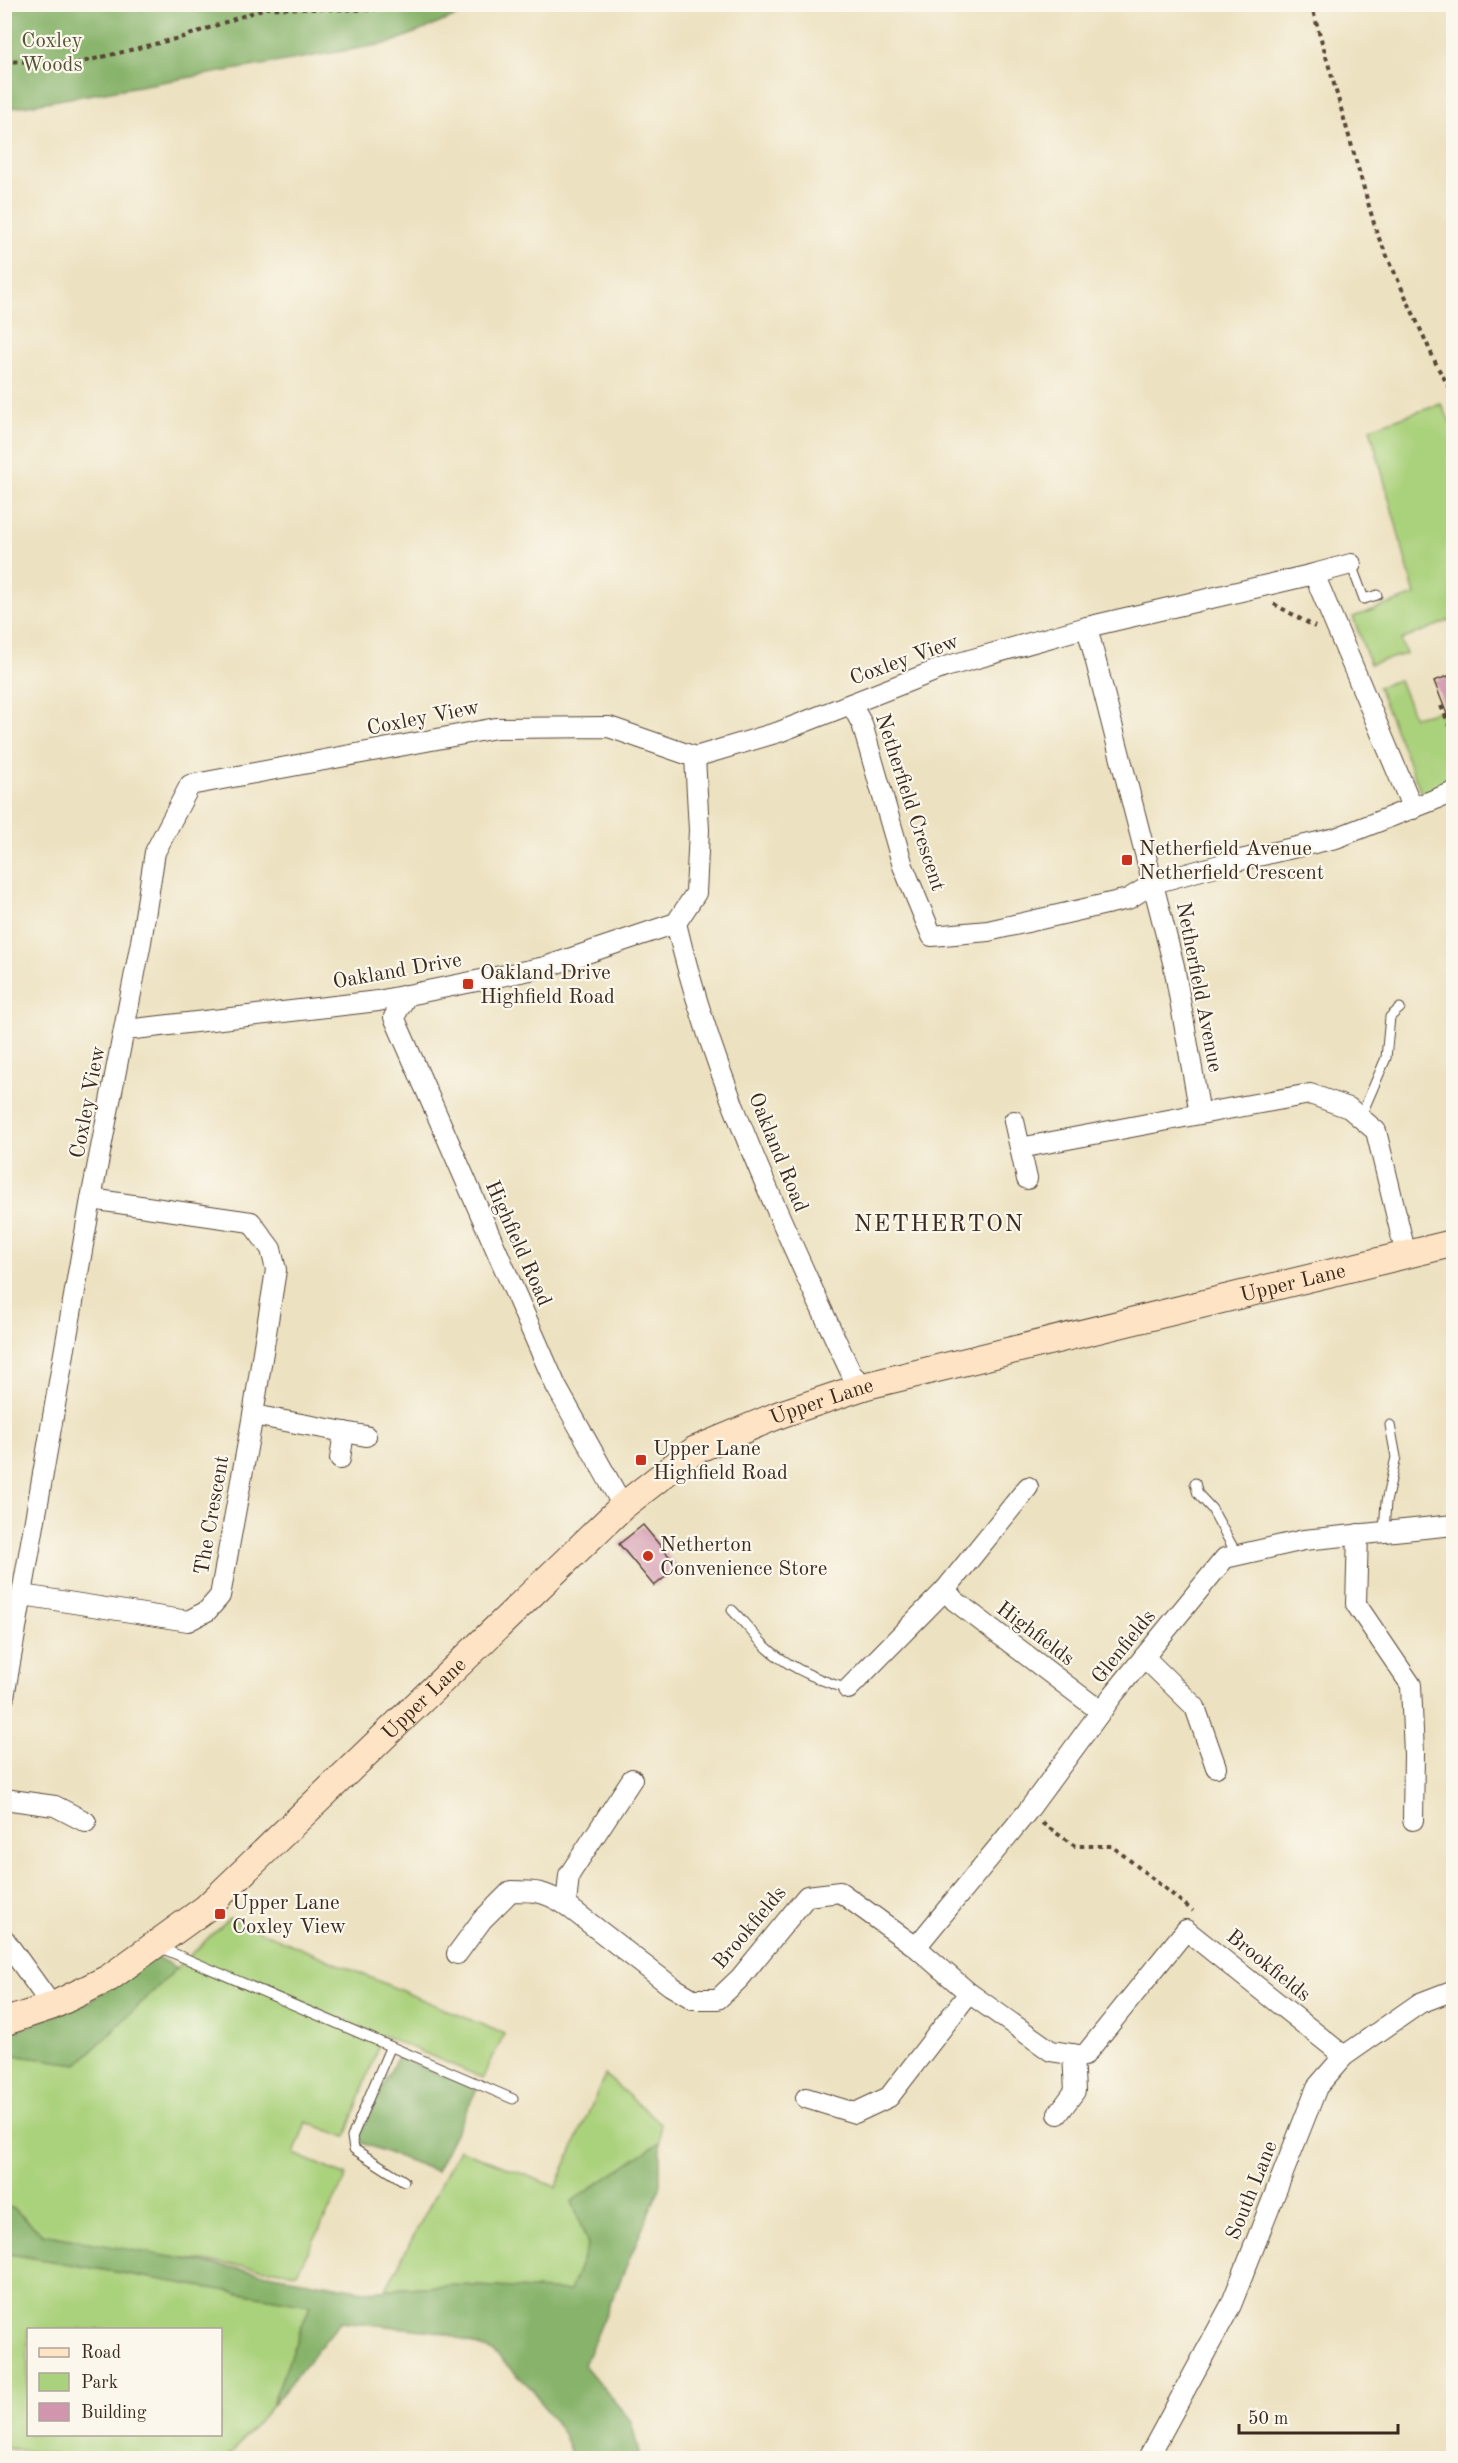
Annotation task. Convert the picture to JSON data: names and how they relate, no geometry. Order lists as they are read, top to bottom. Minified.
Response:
{"streets":{"main road":["Upper Lane"],"street":["Coxley View","Netherfield Crescent","Oakland Drive","Netherfield Avenue","Oakland Road","Highfield Road","The Crescent","Highfields","Glenfields","Brookfields","South Lane"]},"crossings":[["Coxley View","Netherfield Crescent"],["Coxley View","Oakland Drive"],["Coxley View","Netherfield Avenue"],["Coxley View","The Crescent"],["Netherfield Crescent","Netherfield Avenue"],["Oakland Drive","Oakland Road"],["Oakland Drive","Highfield Road"],["Oakland Road","Upper Lane"],["Highfield Road","Upper Lane"],["Highfields","Glenfields"],["Glenfields","Brookfields"],["Brookfields","South Lane"]],"districts":["NETHERTON"],"parks":["Coxley Woods"],"places":{"transit":["Netherfield Avenue Netherfield Crescent","Oakland Drive Highfield Road","Upper Lane Highfield Road","Upper Lane Coxley View"],"other":["Netherton Convenience Store"]},"legend":["Road","Park","Building"],"scale_bar":"50 m"}
